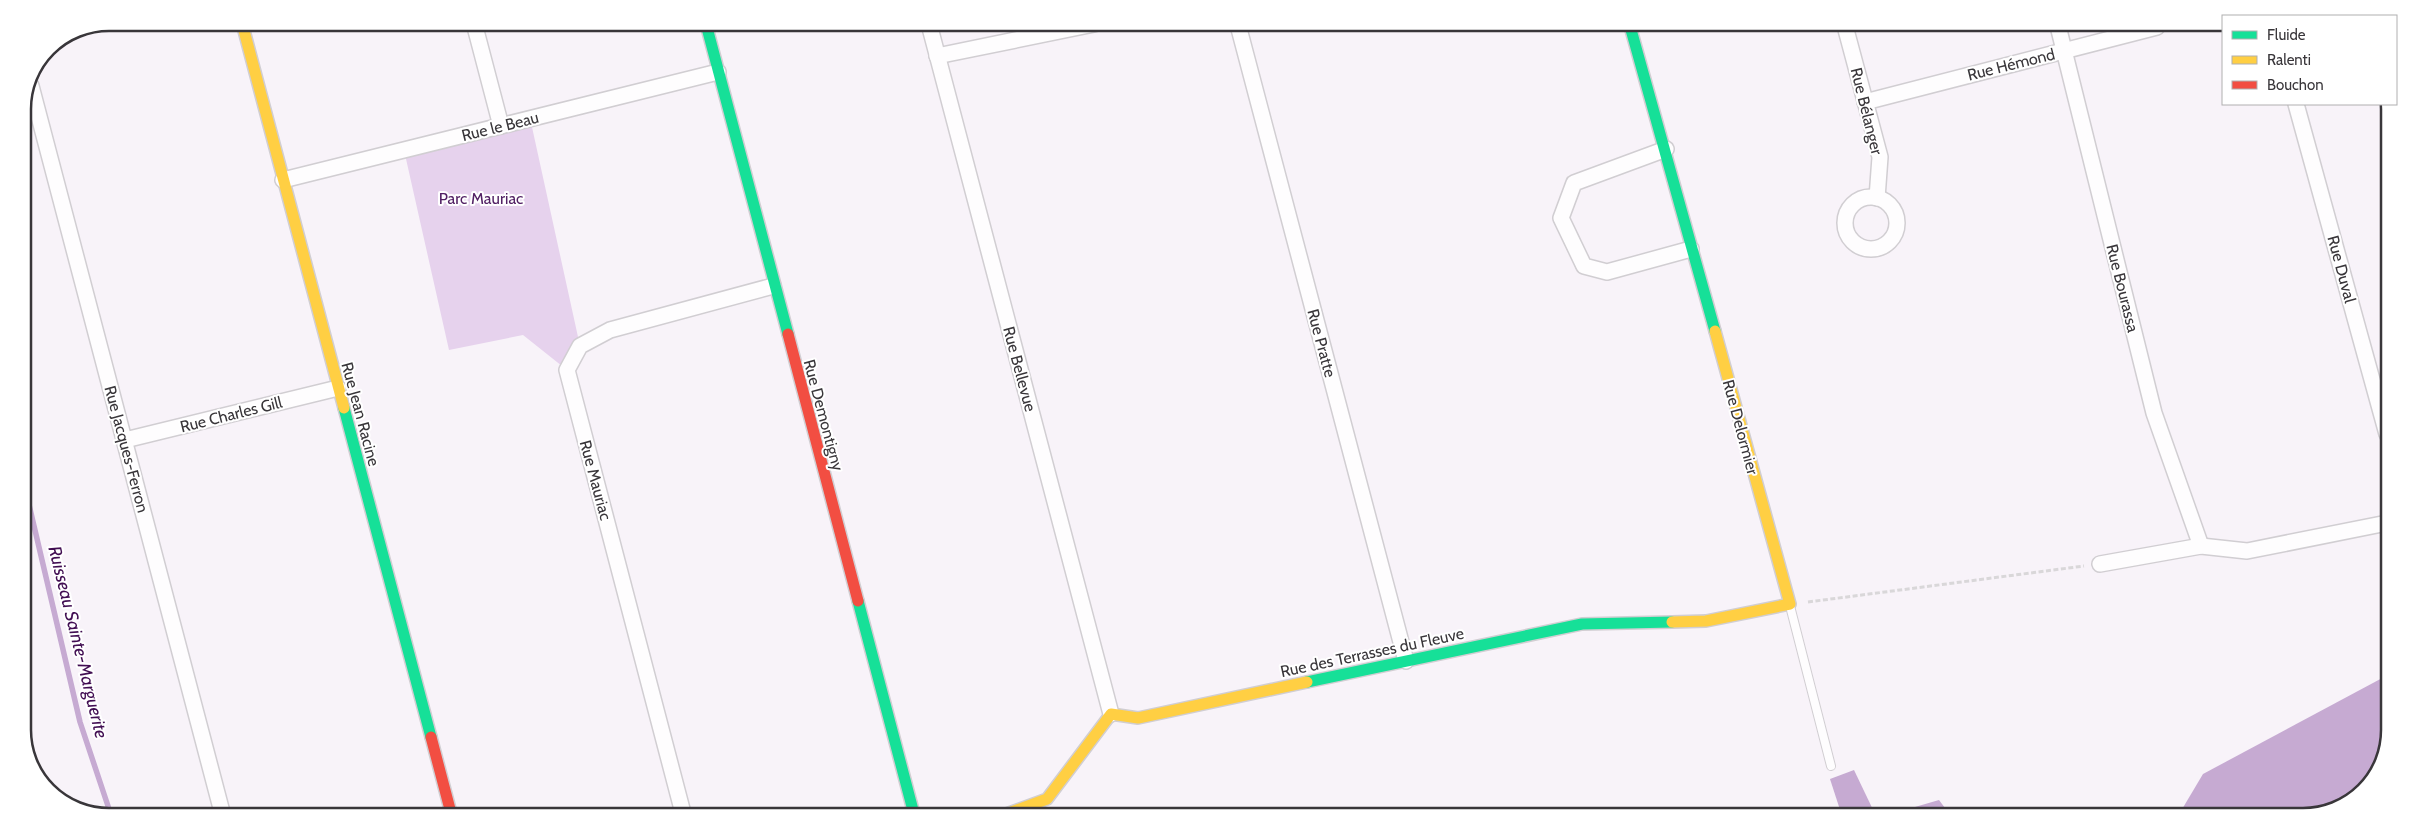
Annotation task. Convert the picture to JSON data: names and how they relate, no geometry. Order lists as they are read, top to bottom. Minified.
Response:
{"streets":{"street":["Rue Hémond","Rue Bélanger","Rue le Beau","Rue Duval","Rue Bourassa","Rue Pratte","Rue Bellevue","Rue Charles Gill","Rue Jean Racine","Rue Demontigny","Rue Delormier","Rue Jacques-Ferron","Rue Mauriac","Rue des Terrasses du Fleuve"]},"crossings":[["Rue Hémond","Rue Bélanger"],["Rue Hémond","Rue Bourassa"],["Rue le Beau","Rue Jean Racine"],["Rue le Beau","Rue Demontigny"],["Rue Pratte","Rue des Terrasses du Fleuve"],["Rue Bellevue","Rue des Terrasses du Fleuve"],["Rue Charles Gill","Rue Jean Racine"],["Rue Charles Gill","Rue Jacques-Ferron"],["Rue Demontigny","Rue Mauriac"],["Rue Delormier","Rue des Terrasses du Fleuve"]],"water":["Ruisseau Sainte-Marguerite"],"parks":["Parc Mauriac"],"legend":["Fluide","Ralenti","Bouchon"]}
